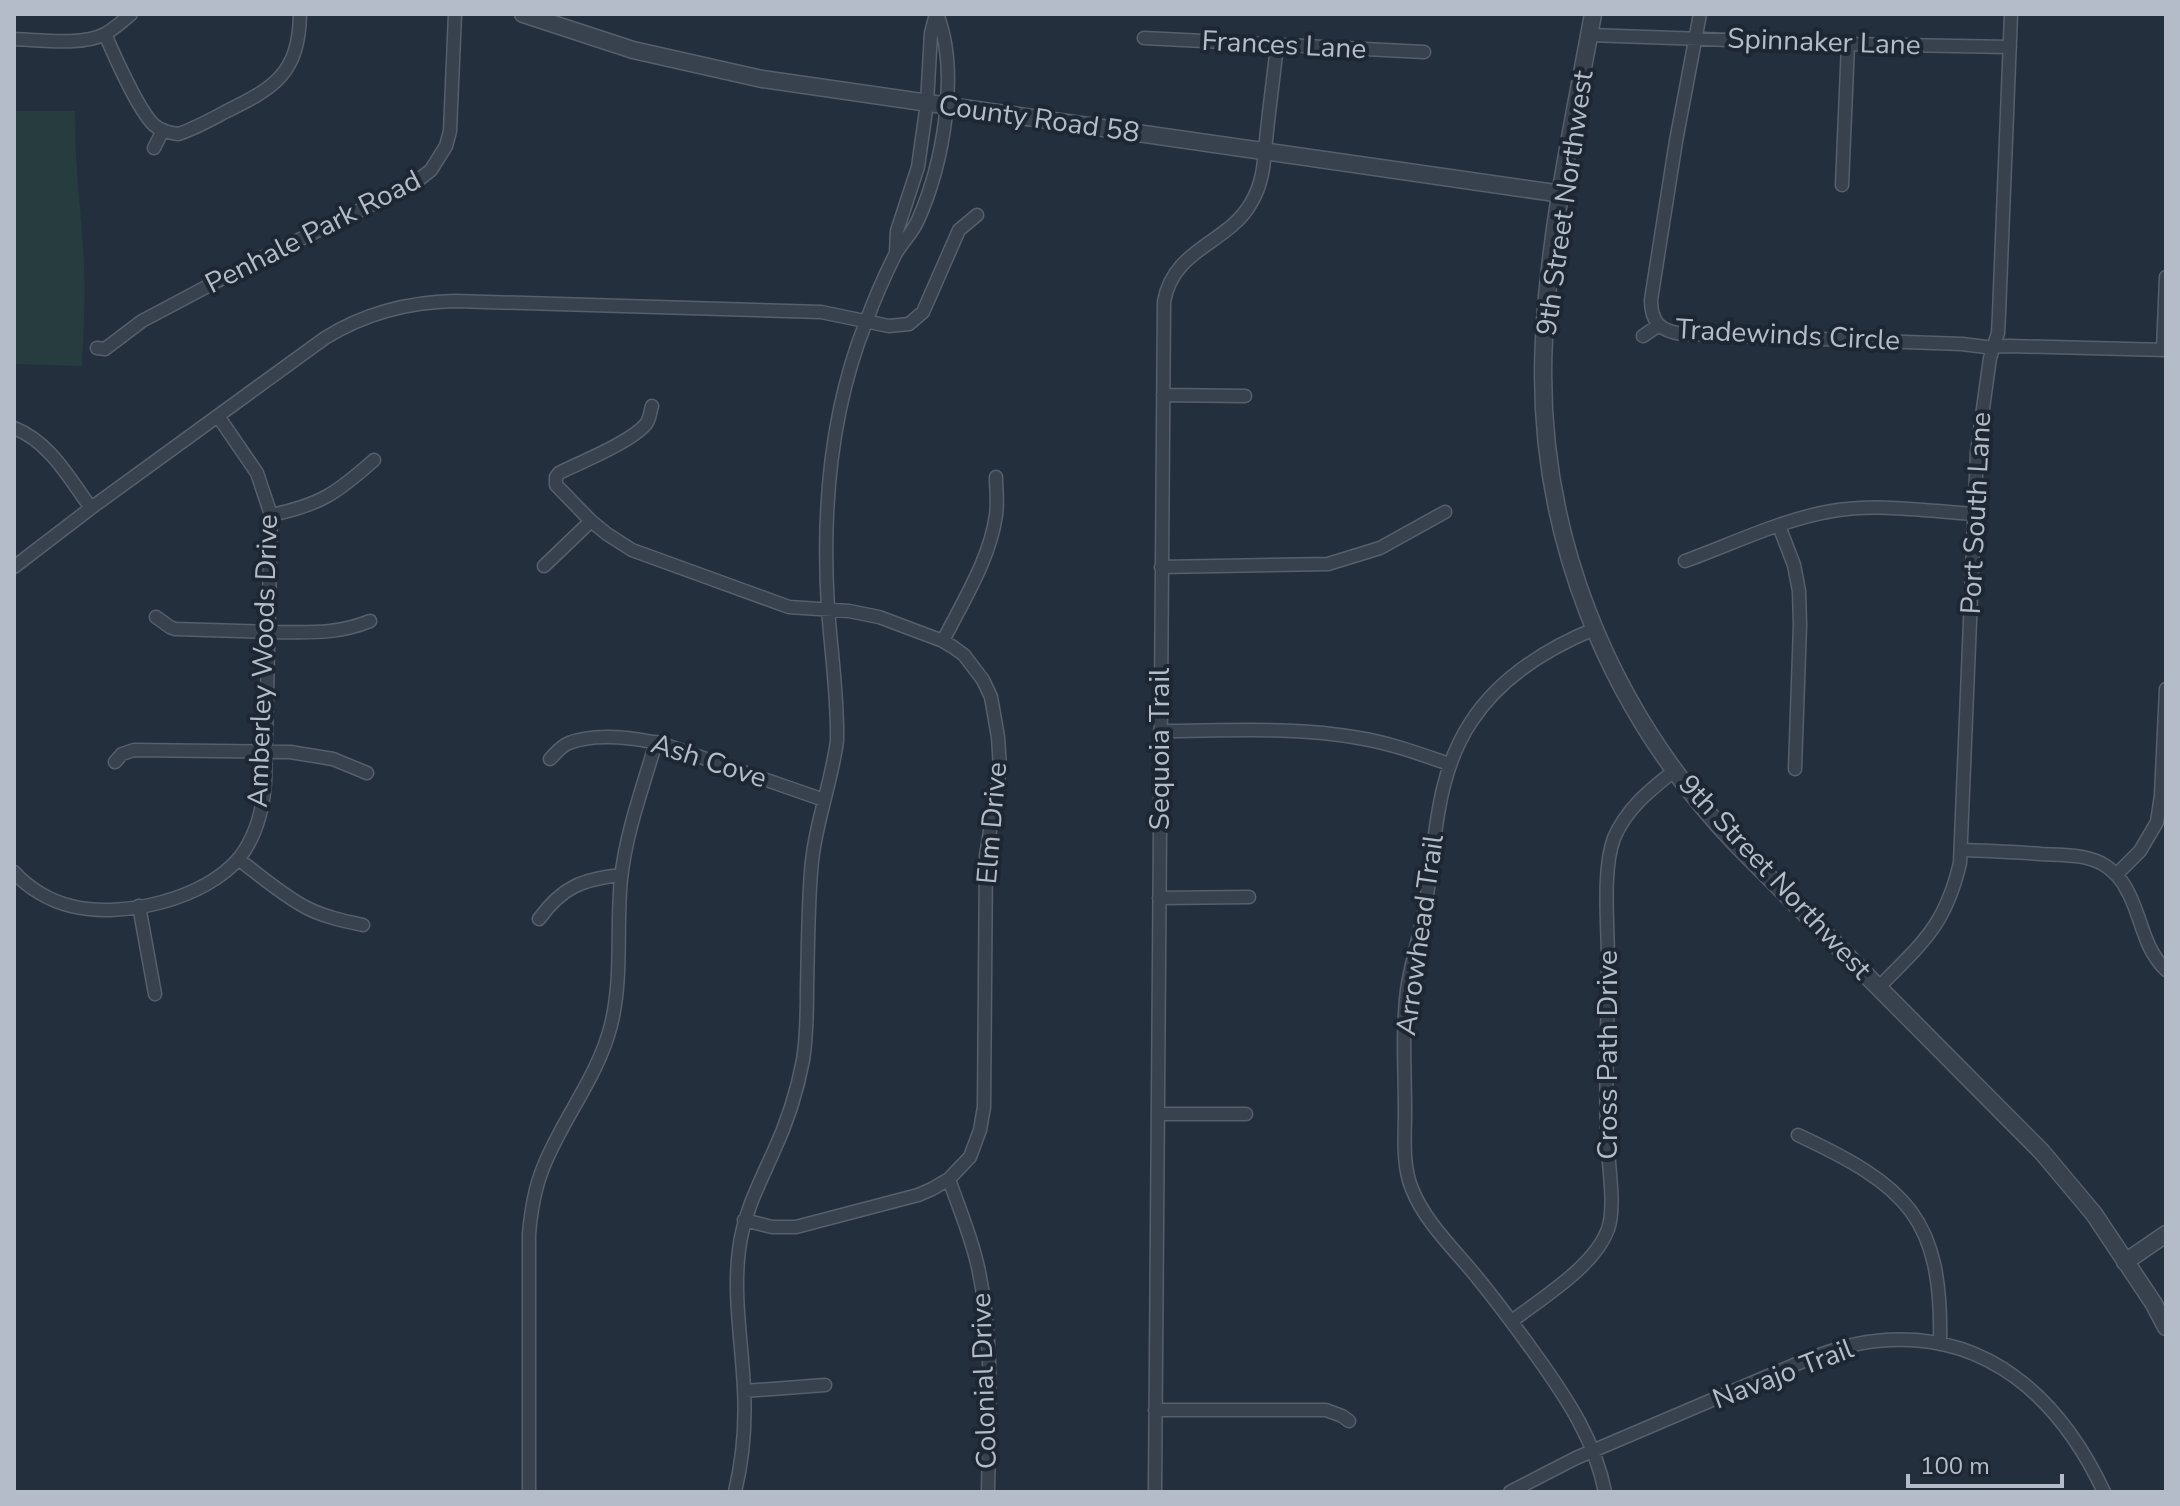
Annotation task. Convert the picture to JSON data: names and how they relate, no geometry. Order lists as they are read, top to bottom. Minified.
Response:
{"streets":{"street":["Spinnaker Lane","Frances Lane","County Road 58","9th Street Northwest","Penhale Park Road","Tradewinds Circle","Port South Lane","Amberley Woods Drive","Sequoia Trail","Ash Cove","Elm Drive","Arrowhead Trail","Cross Path Drive","Navajo Trail","Colonial Drive"]},"crossings":[["Spinnaker Lane","9th Street Northwest"],["Spinnaker Lane","Tradewinds Circle"],["Spinnaker Lane","Port South Lane"],["Frances Lane","Sequoia Trail"],["County Road 58","9th Street Northwest"],["County Road 58","Sequoia Trail"],["9th Street Northwest","Port South Lane"],["9th Street Northwest","Arrowhead Trail"],["9th Street Northwest","Cross Path Drive"],["Tradewinds Circle","Port South Lane"],["Elm Drive","Colonial Drive"],["Arrowhead Trail","Cross Path Drive"],["Arrowhead Trail","Navajo Trail"]],"scale_bar":"100 m"}
